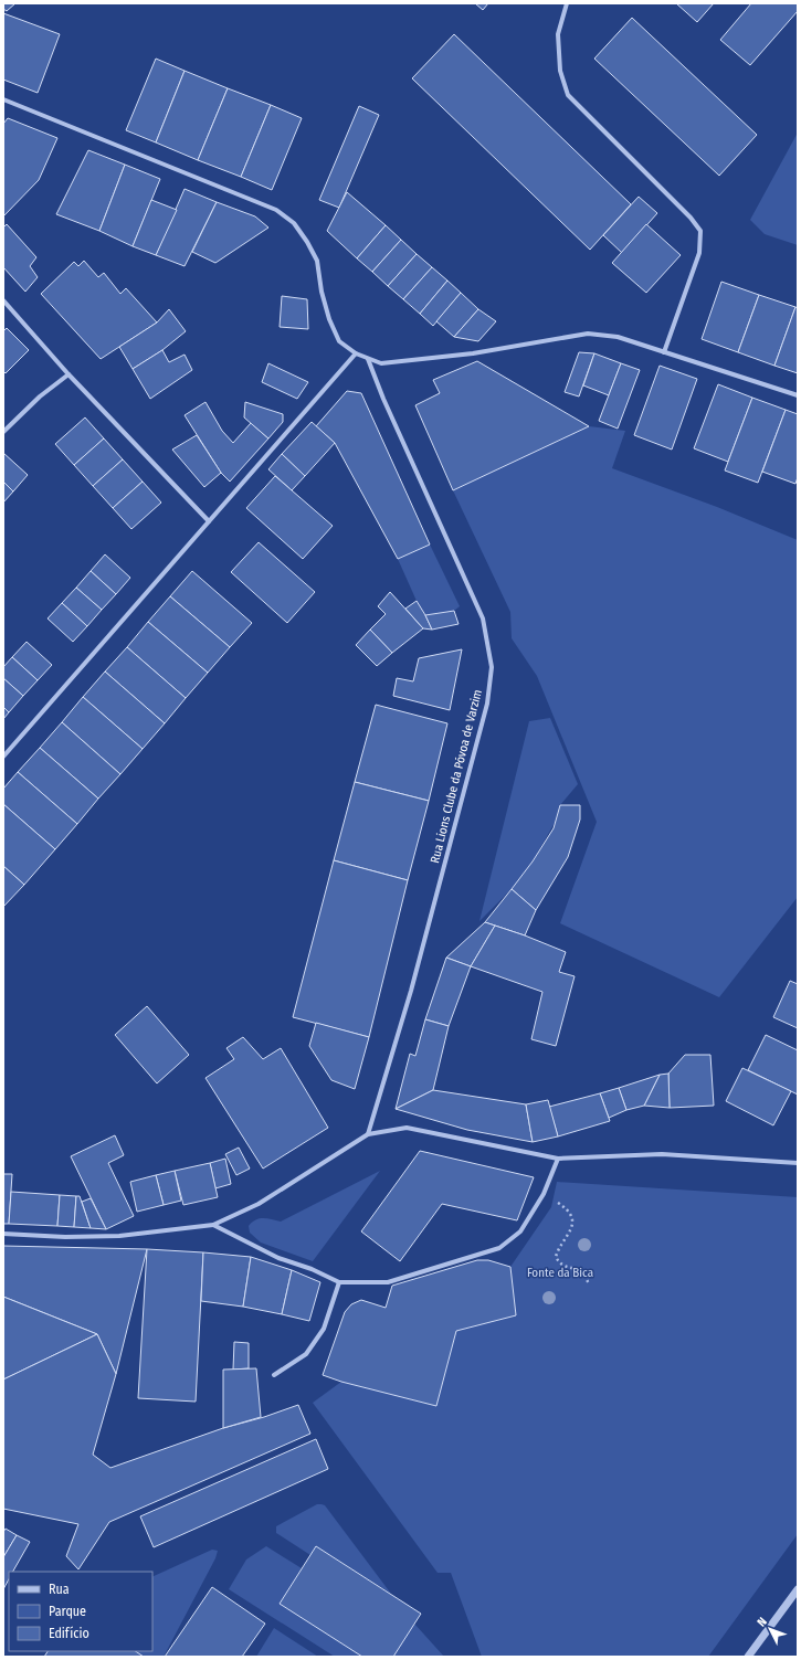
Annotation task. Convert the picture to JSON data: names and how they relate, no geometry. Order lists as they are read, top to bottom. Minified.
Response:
{"streets":{"street":["Rua Lions Clube da Póvoa de Varzim"]},"parks":["Fonte da Bica"],"legend":["Rua","Parque","Edifício"],"north":"top left"}
